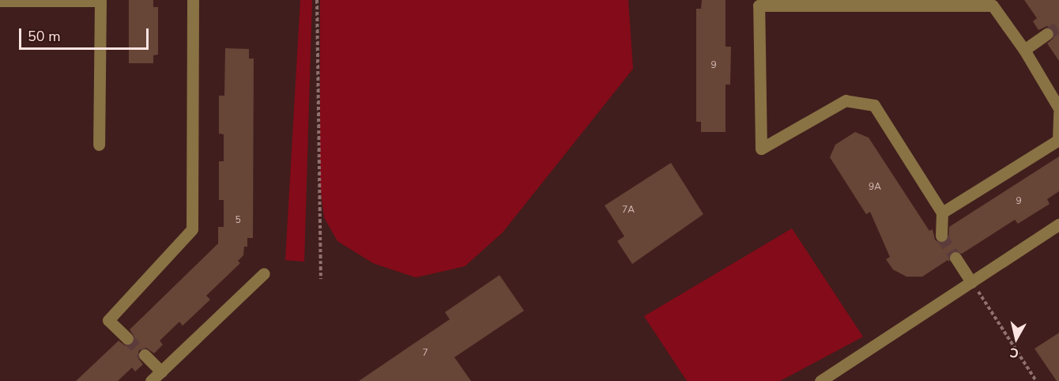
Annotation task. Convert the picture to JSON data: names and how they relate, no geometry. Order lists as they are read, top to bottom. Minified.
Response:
{"house_numbers":["9","9А","9","7А","5","7"],"scale_bar":"50 m","north":"bottom"}
